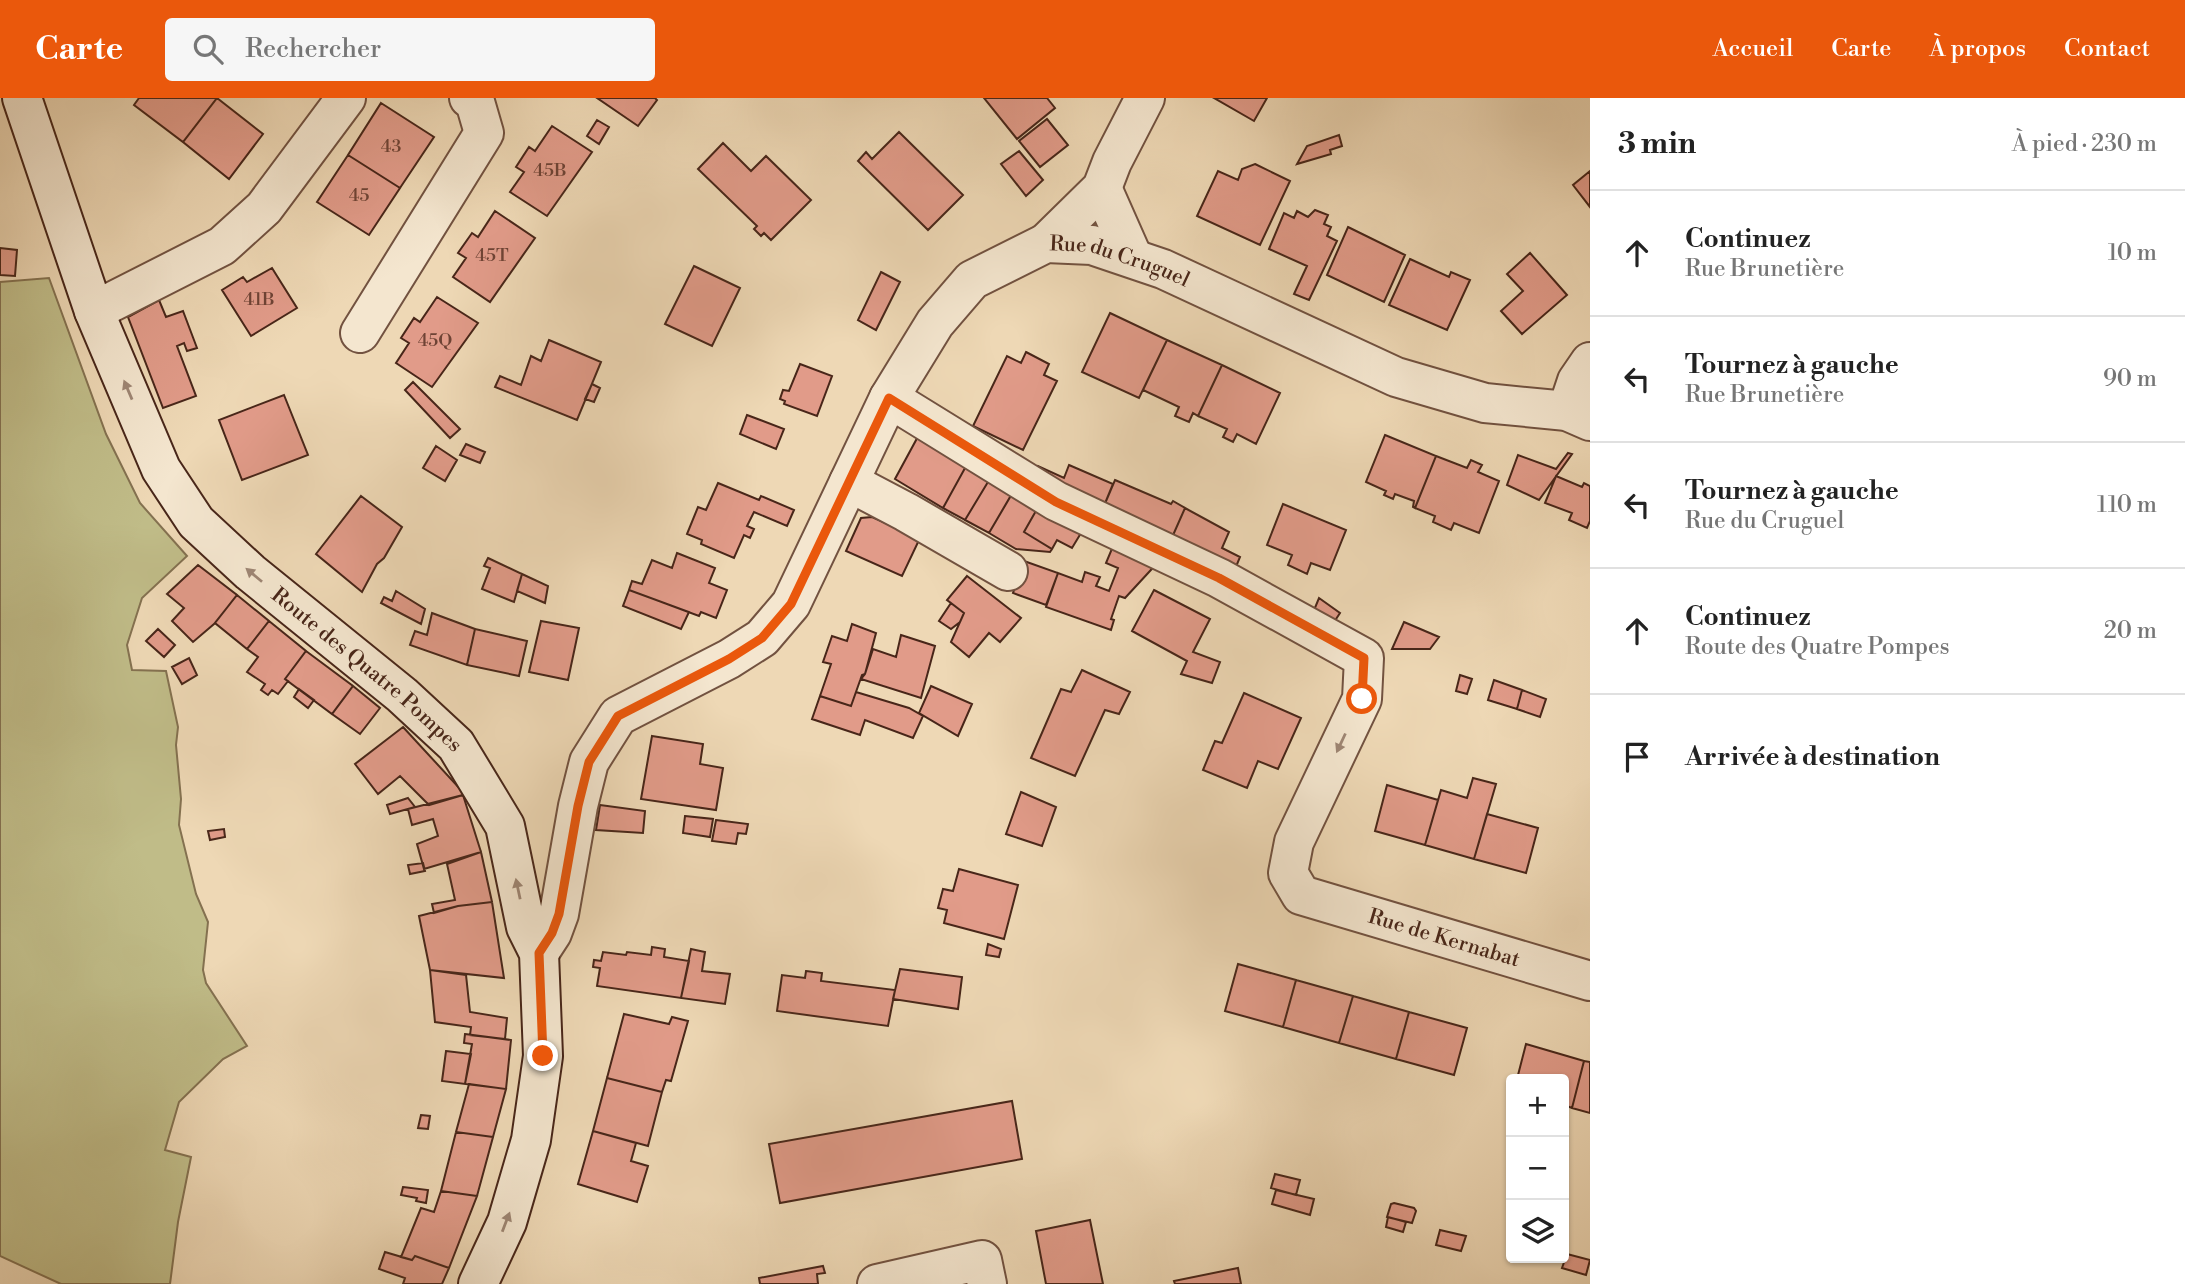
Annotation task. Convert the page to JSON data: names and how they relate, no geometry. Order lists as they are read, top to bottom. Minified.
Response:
{"streets":{"street":["Rue du Cruguel","Route des Quatre Pompes","Rue de Kernabat"]},"crossings":[["Rue du Cruguel","Route des Quatre Pompes"],["Rue du Cruguel","Rue de Kernabat"]],"one_way":["Route des Quatre Pompes","Rue de Kernabat"],"house_numbers":["43","45B","45","45T","41B","45Q"],"page":{"header":"Carte","search":"Rechercher","nav":["Accueil","Carte","À propos","Contact"],"heading":["3 min","À pied · 230 m"],"list":[["Continuez","Rue Brunetière","10 m"],["Tournez à gauche","Rue Brunetière","90 m"],["Tournez à gauche","Rue du Cruguel","110 m"],["Continuez","Route des Quatre Pompes","20 m"],"Arrivée à destination"],"map_buttons":["+","−"]}}
